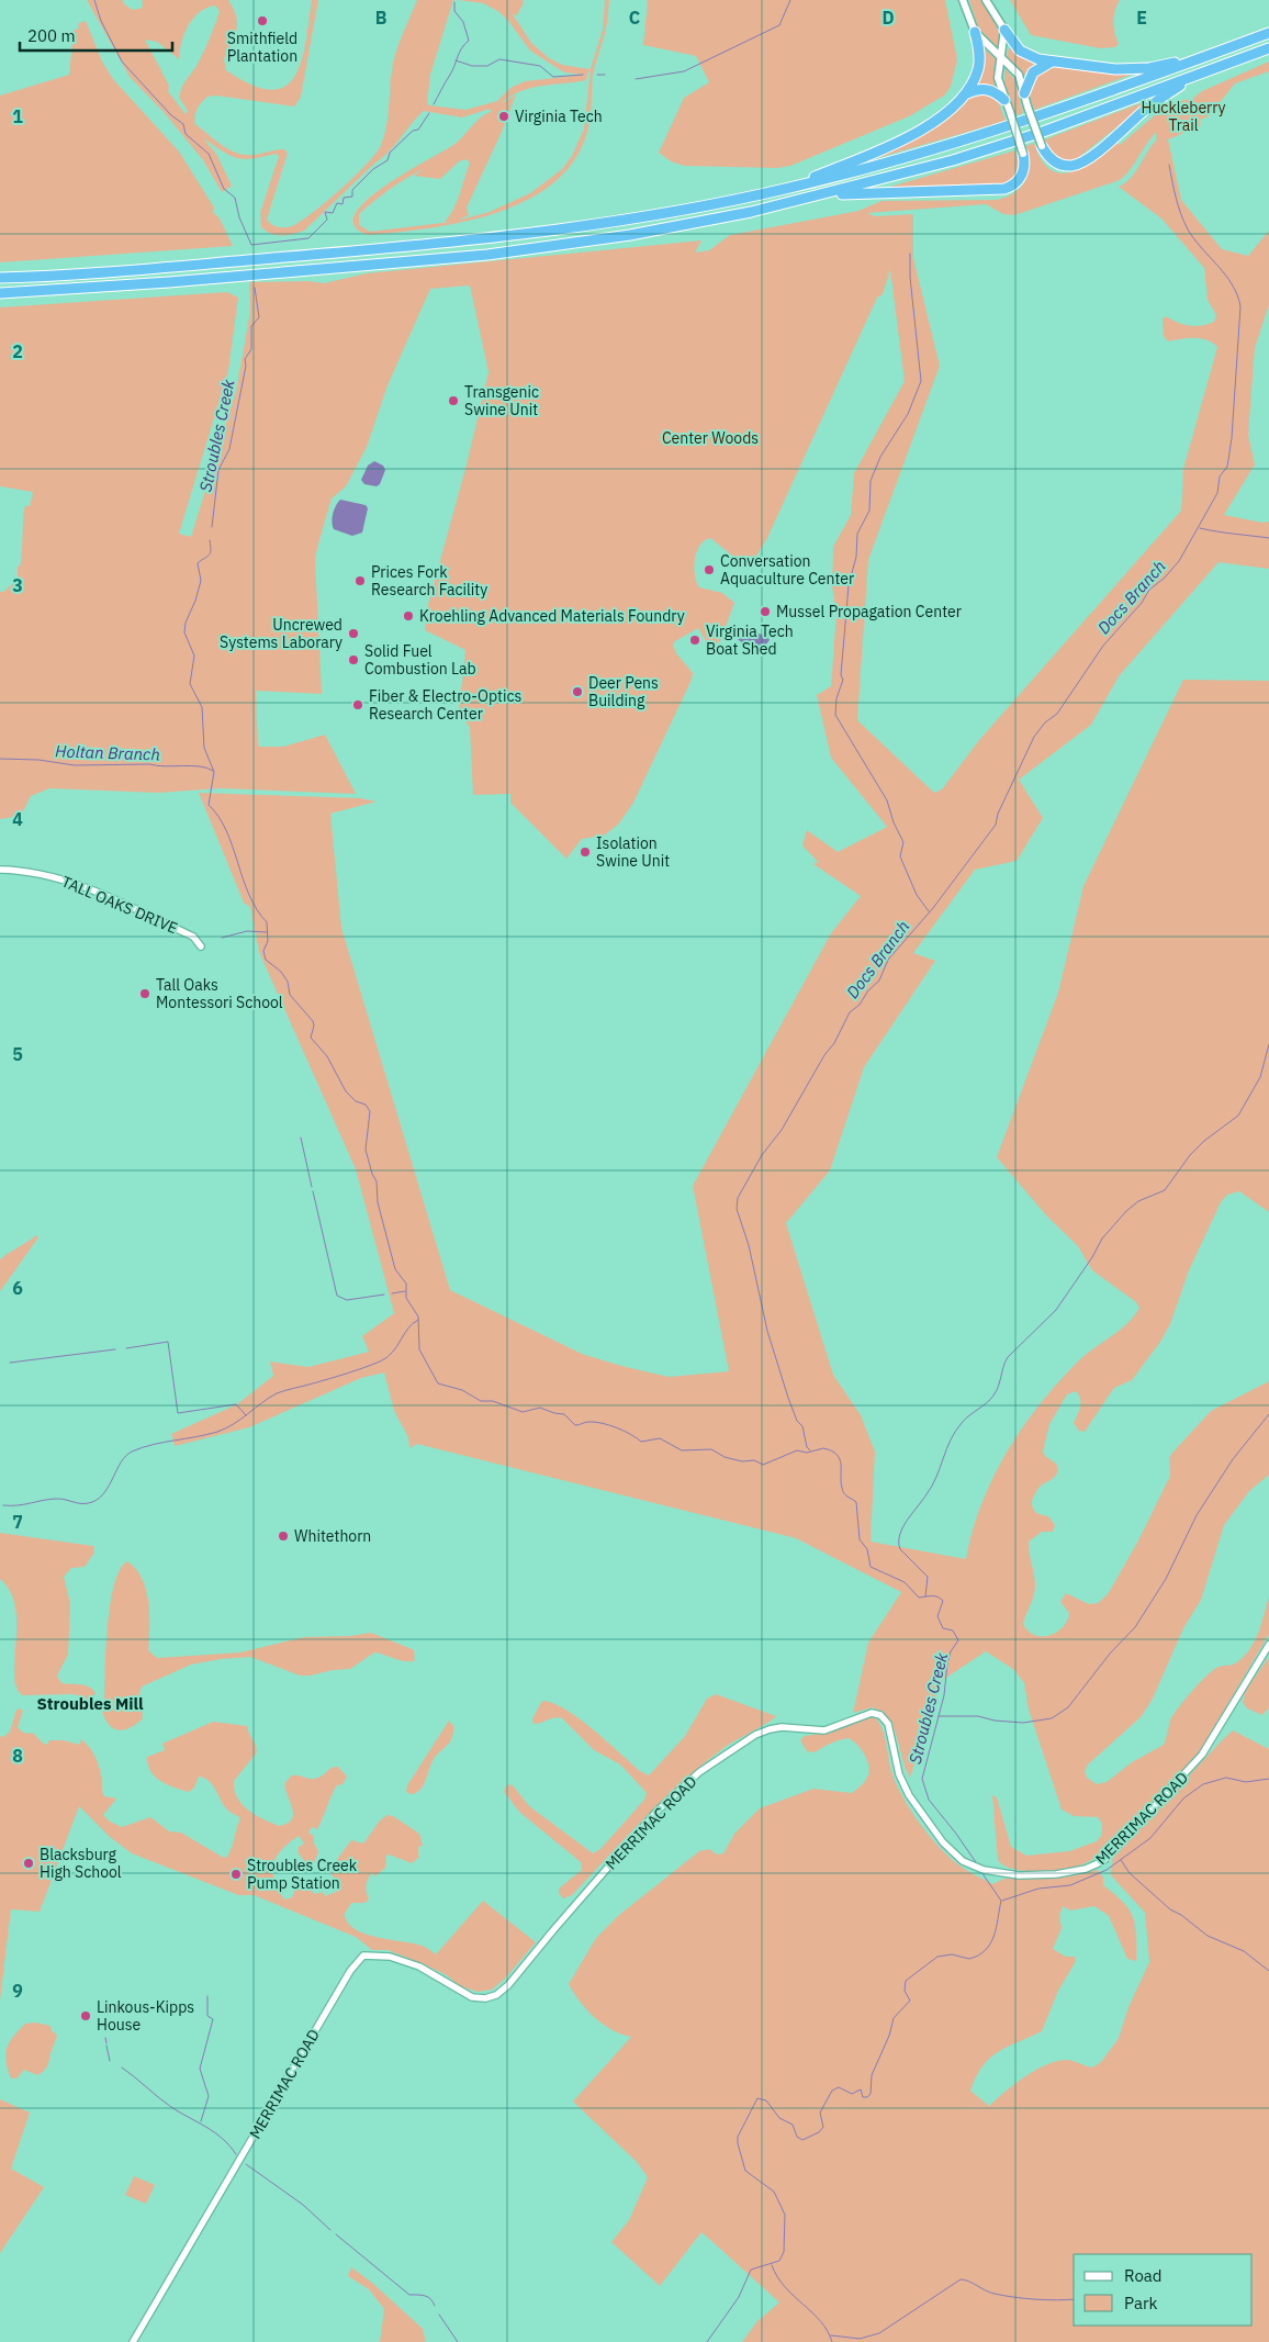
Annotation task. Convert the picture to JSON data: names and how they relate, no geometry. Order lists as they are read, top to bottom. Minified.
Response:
{"streets":{"street":["TALL OAKS DRIVE","MERRIMAC ROAD"]},"districts":["Stroubles Mill"],"water":["Stroubles Creek","Docs Branch","Holtan Branch"],"parks":["Huckleberry Trail","Center Woods"],"places":["Smithfield Plantation","Virginia Tech","Transgenic Swine Unit","Conversation Aquaculture Center","Prices Fork Research Facility","Mussel Propagation Center","Kroehling Advanced Materials Foundry","Uncrewed Systems Laborary","Virginia Tech Boat Shed","Solid Fuel Combustion Lab","Deer Pens Building","Fiber & Electro-Optics Research Center","Isolation Swine Unit","Tall Oaks Montessori School","Whitethorn","Blacksburg High School","Stroubles Creek Pump Station","Linkous-Kipps House"],"legend":["Road","Park"],"scale_bar":"200 m","grid":{"columns":["B","C","D","E"],"rows":["1","2","3","4","5","6","7","8","9"]}}
